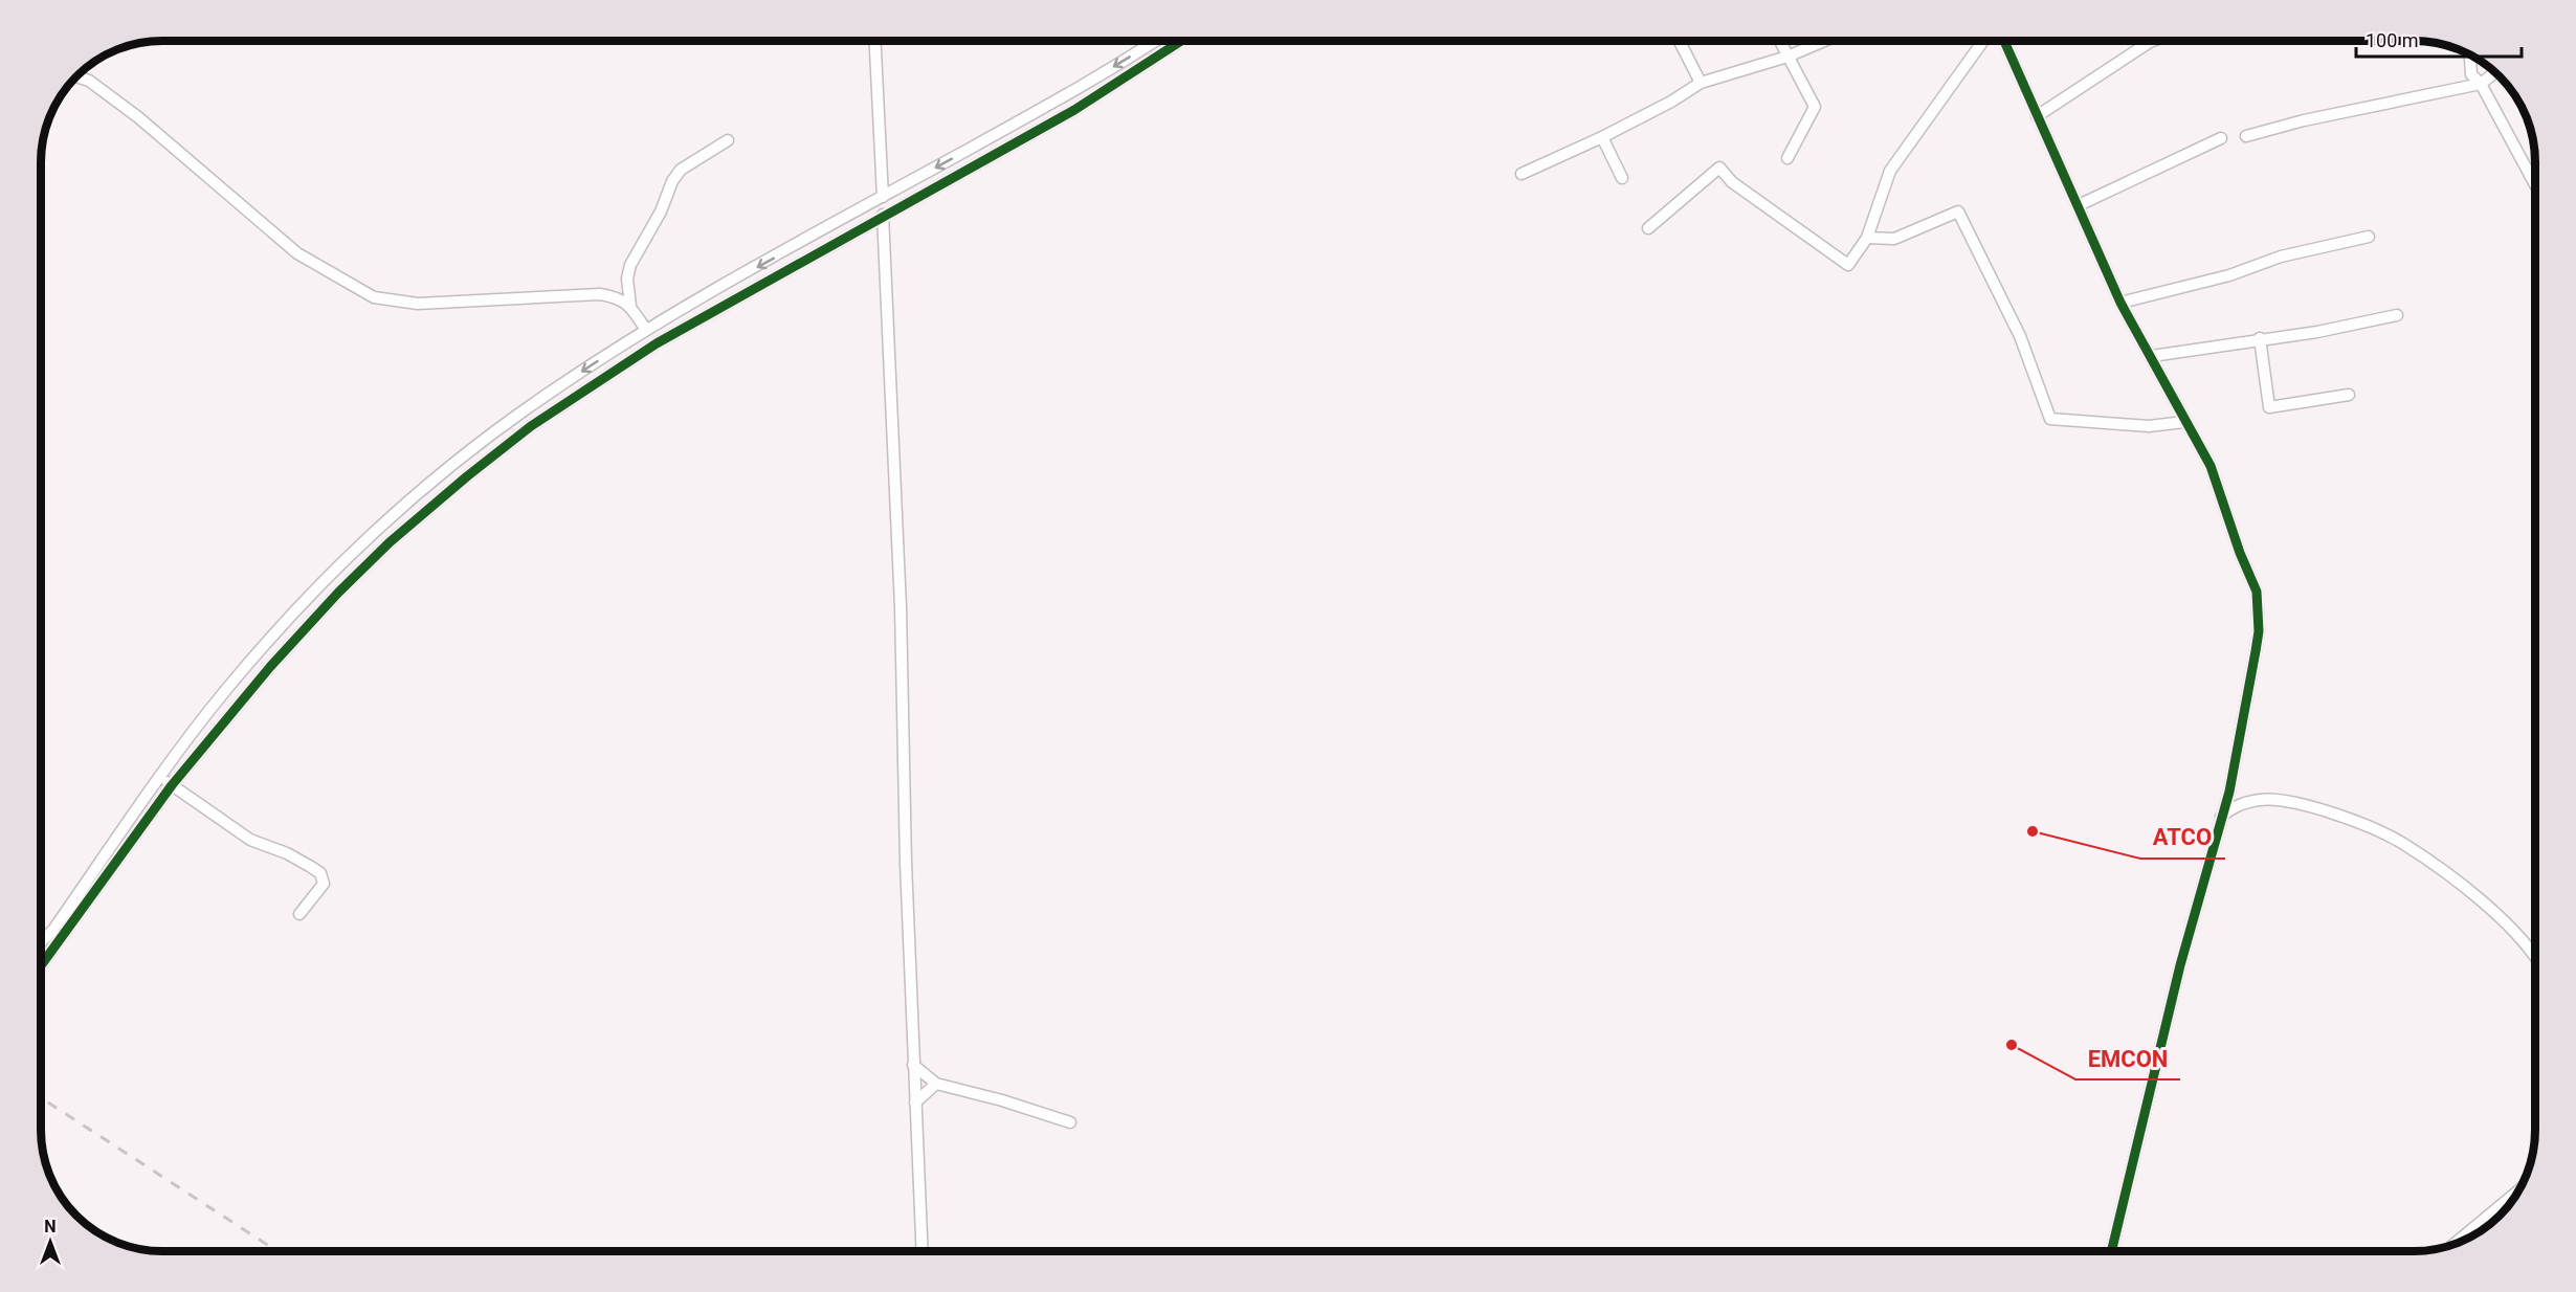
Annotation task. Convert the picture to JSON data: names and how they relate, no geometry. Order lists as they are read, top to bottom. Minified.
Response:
{"places":["ATCO","EMCON"],"scale_bar":"100 m","north":"top"}
